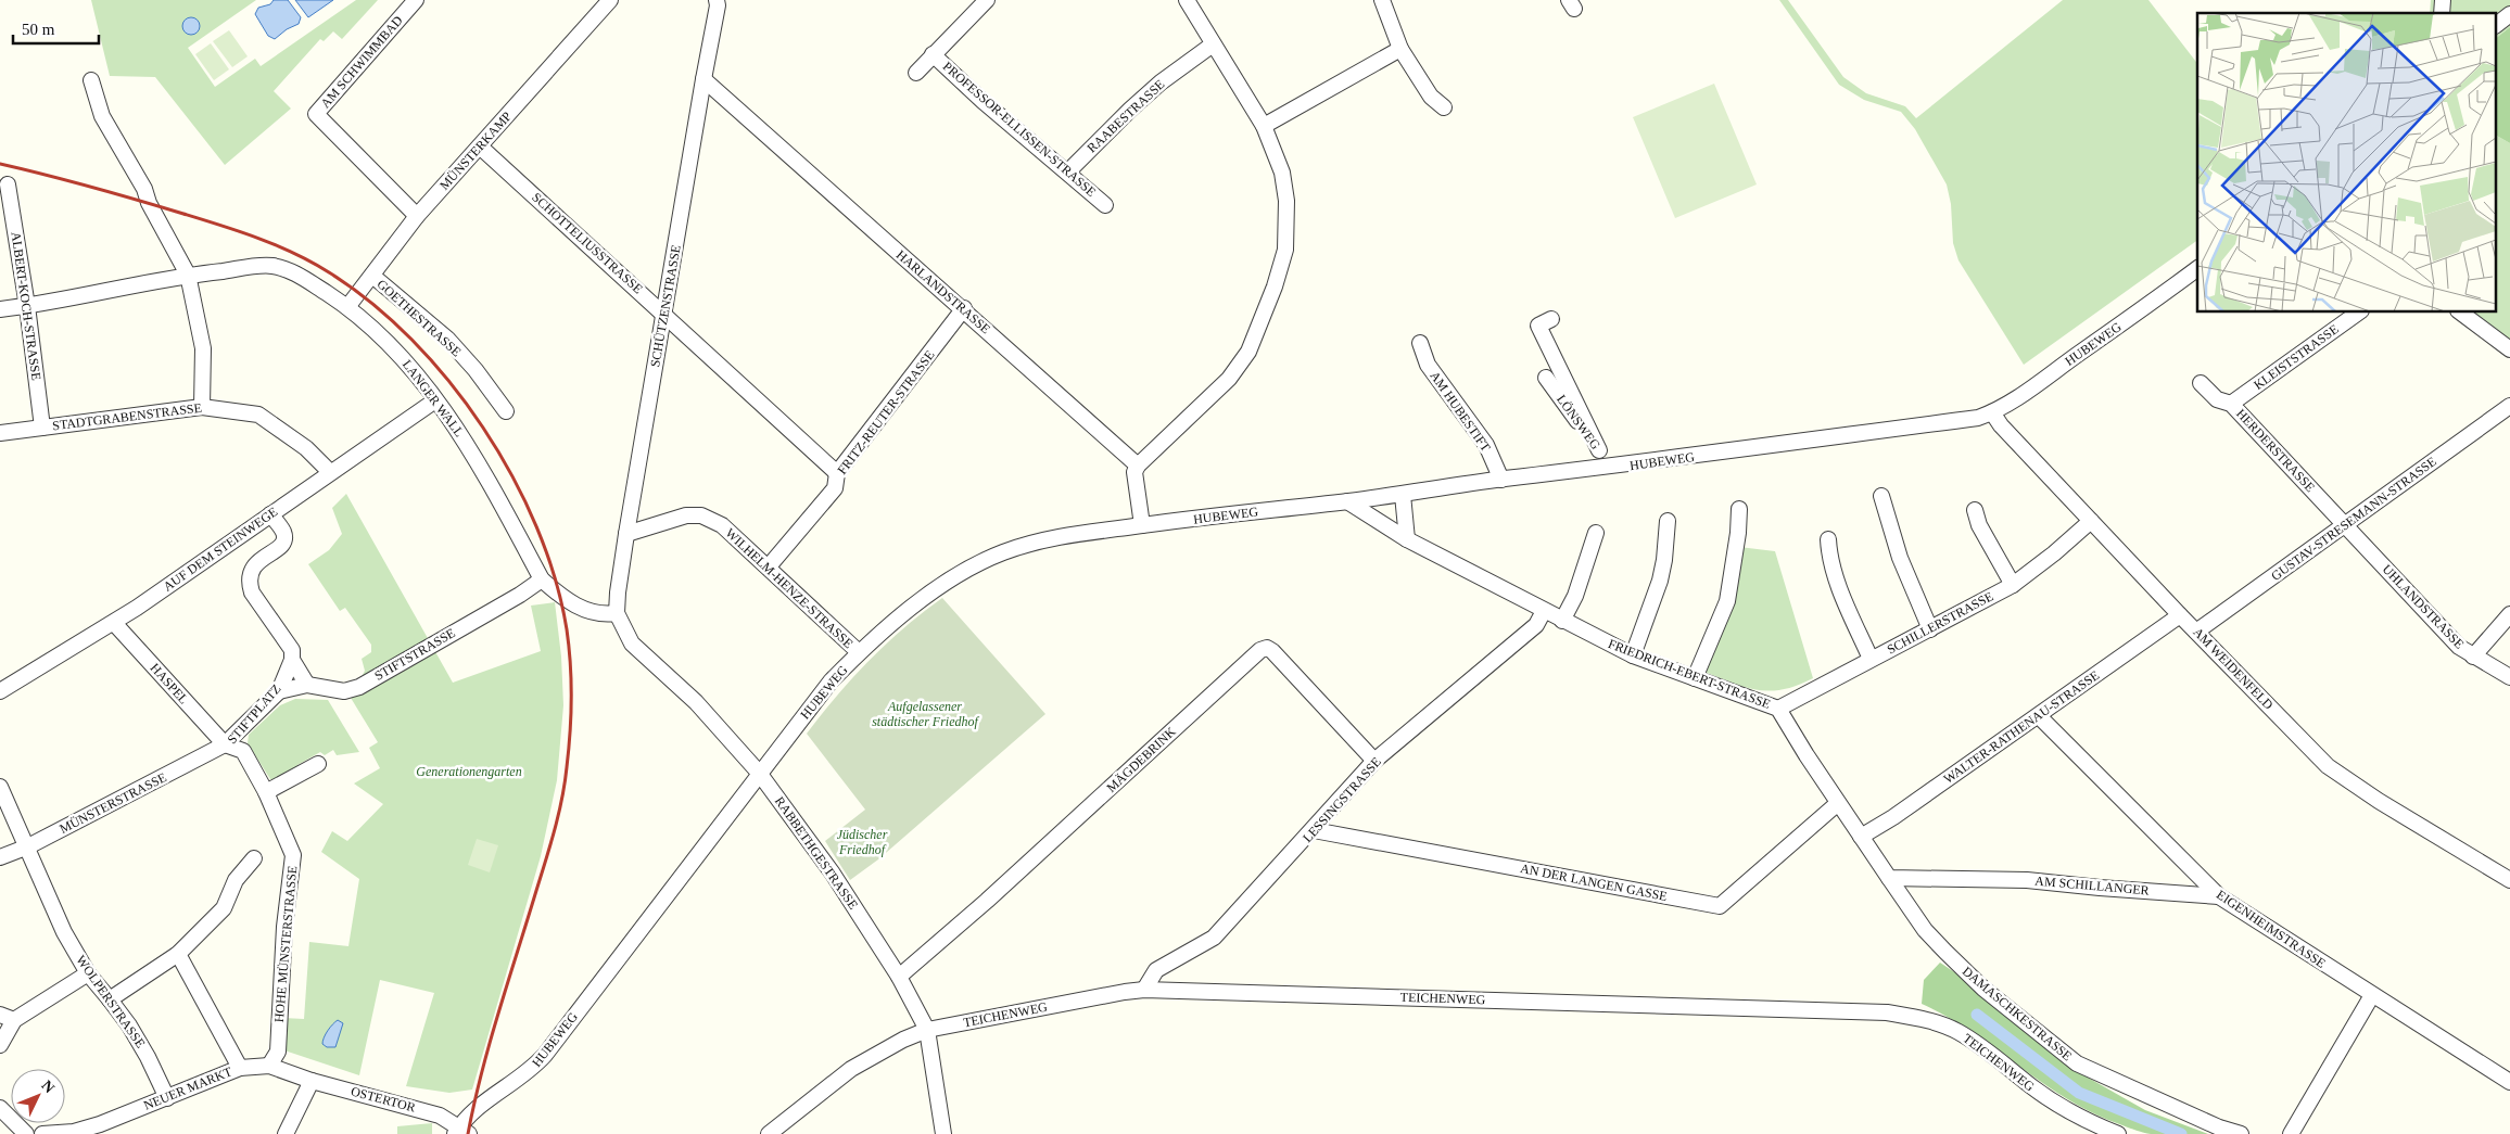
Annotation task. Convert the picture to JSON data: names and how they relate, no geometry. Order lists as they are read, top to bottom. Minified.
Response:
{"streets":{"street":["AM SCHWIMMBAD","RAABESTRASSE","PROFESSOR-ELLISSEN-STRASSE","MÜNSTERKAMP","SCHOTTELIUSSTRASSE","HARLANDSTRASSE","ALBERT-KOCH-STRASSE","SCHÜTZENSTRASSE","GOETHESTRASSE","HUBEWEG","KLEISTSTRASSE","LANGER WALL","AM HUBESTIFT","FRITZ-REUTER-STRASSE","STADTGRABENSTRASSE","LÖNSWEG","HERDERSTRASSE","GUSTAV-STRESEMANN-STRASSE","AUF DEM STEINWEGE","WILHELM-HENZE-STRASSE","UHLANDSTRASSE","SCHILLERSTRASSE","STIFTSTRASSE","AM WEIDENFELD","FRIEDRICH-EBERT-STRASSE","HASPEL","STIFTPLATZ","WALTER-RATHENAU-STRASSE","MÄGDEBRINK","LESSINGSTRASSE","MÜNSTERSTRASSE","RABBETHGESTRASSE","AN DER LANGEN GASSE","AM SCHILLANGER","EIGENHEIMSTRASSE","HOHE MÜNSTERSTRASSE","TEICHENWEG","WOLPERSTRASSE","DAMASCHKESTRASSE","NEUER MARKT","OSTERTOR"]},"crossings":[["AM SCHWIMMBAD","MÜNSTERKAMP"],["RAABESTRASSE","PROFESSOR-ELLISSEN-STRASSE"],["MÜNSTERKAMP","SCHOTTELIUSSTRASSE"],["MÜNSTERKAMP","GOETHESTRASSE"],["MÜNSTERKAMP","LANGER WALL"],["SCHOTTELIUSSTRASSE","SCHÜTZENSTRASSE"],["SCHOTTELIUSSTRASSE","FRITZ-REUTER-STRASSE"],["HARLANDSTRASSE","SCHÜTZENSTRASSE"],["HARLANDSTRASSE","FRITZ-REUTER-STRASSE"],["ALBERT-KOCH-STRASSE","LANGER WALL"],["ALBERT-KOCH-STRASSE","STADTGRABENSTRASSE"],["SCHÜTZENSTRASSE","LANGER WALL"],["SCHÜTZENSTRASSE","WILHELM-HENZE-STRASSE"],["SCHÜTZENSTRASSE","RABBETHGESTRASSE"],["HUBEWEG","AM HUBESTIFT"],["HUBEWEG","LÖNSWEG"],["HUBEWEG","WILHELM-HENZE-STRASSE"],["HUBEWEG","AM WEIDENFELD"],["HUBEWEG","FRIEDRICH-EBERT-STRASSE"],["HUBEWEG","RABBETHGESTRASSE"],["HUBEWEG","OSTERTOR"],["KLEISTSTRASSE","HERDERSTRASSE"],["LANGER WALL","AUF DEM STEINWEGE"],["LANGER WALL","STIFTSTRASSE"],["LANGER WALL","RABBETHGESTRASSE"],["FRITZ-REUTER-STRASSE","WILHELM-HENZE-STRASSE"],["STADTGRABENSTRASSE","AUF DEM STEINWEGE"],["HERDERSTRASSE","GUSTAV-STRESEMANN-STRASSE"],["HERDERSTRASSE","UHLANDSTRASSE"],["GUSTAV-STRESEMANN-STRASSE","UHLANDSTRASSE"],["GUSTAV-STRESEMANN-STRASSE","AM WEIDENFELD"],["AUF DEM STEINWEGE","HASPEL"],["SCHILLERSTRASSE","AM WEIDENFELD"],["SCHILLERSTRASSE","FRIEDRICH-EBERT-STRASSE"],["STIFTSTRASSE","STIFTPLATZ"],["AM WEIDENFELD","WALTER-RATHENAU-STRASSE"],["FRIEDRICH-EBERT-STRASSE","WALTER-RATHENAU-STRASSE"],["FRIEDRICH-EBERT-STRASSE","LESSINGSTRASSE"],["FRIEDRICH-EBERT-STRASSE","AN DER LANGEN GASSE"],["FRIEDRICH-EBERT-STRASSE","AM SCHILLANGER"],["FRIEDRICH-EBERT-STRASSE","DAMASCHKESTRASSE"],["HASPEL","STIFTPLATZ"],["HASPEL","MÜNSTERSTRASSE"],["STIFTPLATZ","MÜNSTERSTRASSE"],["STIFTPLATZ","HOHE MÜNSTERSTRASSE"],["WALTER-RATHENAU-STRASSE","EIGENHEIMSTRASSE"],["MÄGDEBRINK","LESSINGSTRASSE"],["MÄGDEBRINK","RABBETHGESTRASSE"],["LESSINGSTRASSE","AN DER LANGEN GASSE"],["LESSINGSTRASSE","TEICHENWEG"],["MÜNSTERSTRASSE","WOLPERSTRASSE"],["RABBETHGESTRASSE","TEICHENWEG"],["AM SCHILLANGER","EIGENHEIMSTRASSE"],["AM SCHILLANGER","DAMASCHKESTRASSE"],["HOHE MÜNSTERSTRASSE","NEUER MARKT"],["WOLPERSTRASSE","NEUER MARKT"],["NEUER MARKT","OSTERTOR"]],"parks":["Aufgelassener städtischer Friedhof","Generationengarten","Jüdischer Friedhof"],"scale_bar":"50 m","north":"top right"}
